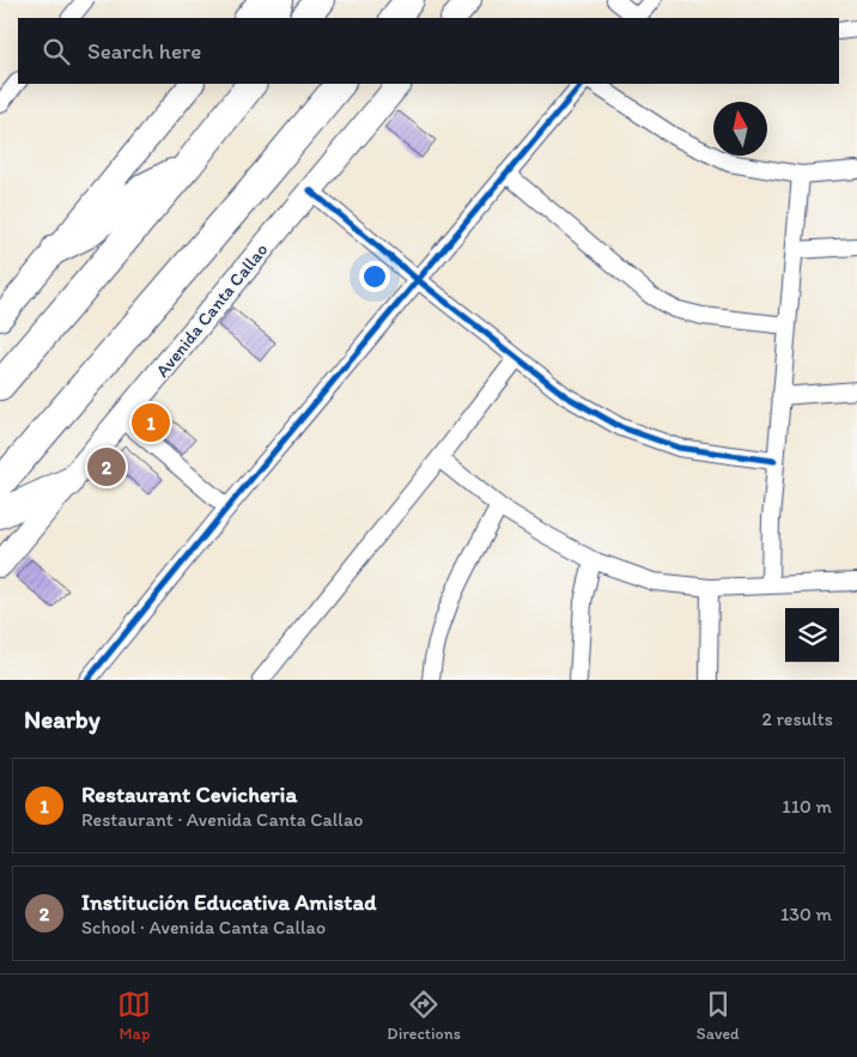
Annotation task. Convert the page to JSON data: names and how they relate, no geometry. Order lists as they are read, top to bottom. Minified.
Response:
{"streets":{"main road":["Avenida Canta Callao"]},"north":"top","page":{"search":"Search here","pins":["1","2"],"heading":["Nearby","2 results"],"list":[{"mark":"1","name":"Restaurant Cevicheria","note":"Restaurant · Avenida Canta Callao","value":"110 m"},{"mark":"2","name":"Institución Educativa Amistad","note":"School · Avenida Canta Callao","value":"130 m"}],"nav":["Map","Directions","Saved"]}}
